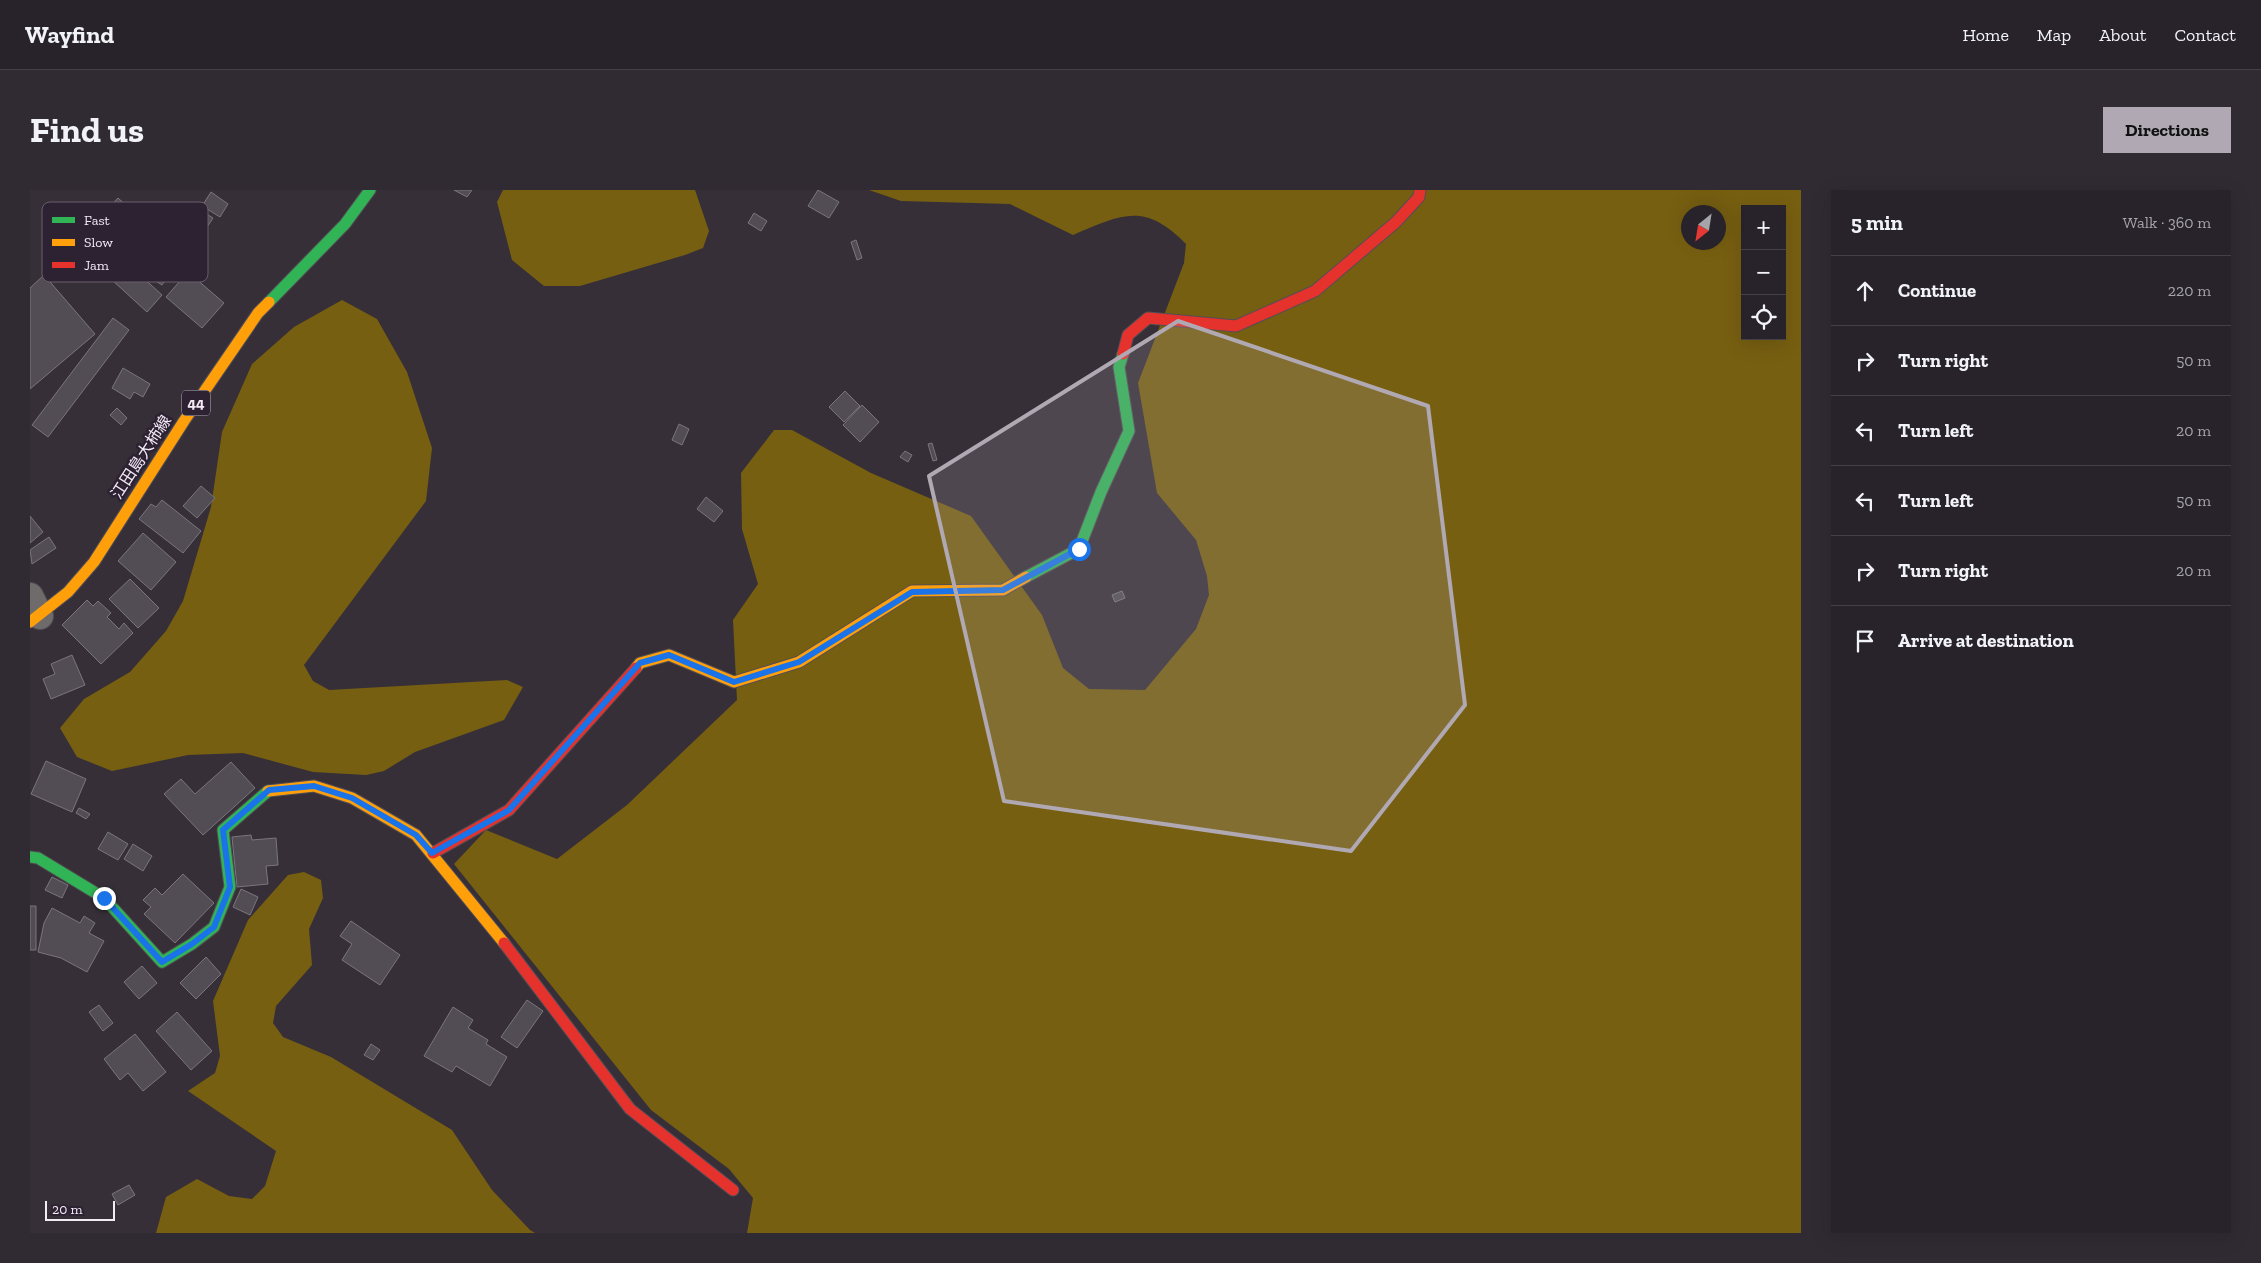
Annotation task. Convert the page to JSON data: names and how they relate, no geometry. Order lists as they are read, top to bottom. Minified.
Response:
{"streets":{"street":["44","江田島大柿線"]},"legend":["Fast","Slow","Jam"],"scale_bar":"20 m","north":"bottom left","page":{"header":"Wayfind","nav":["Home","Map","About","Contact"],"buttons":"Directions","title":"Find us","heading":["5 min","Walk · 360 m"],"map_buttons":["+","−"],"list":[["Continue","220 m"],["Turn right","50 m"],["Turn left","20 m"],["Turn left","50 m"],["Turn right","20 m"],"Arrive at destination"],"scale":"20 m"}}
